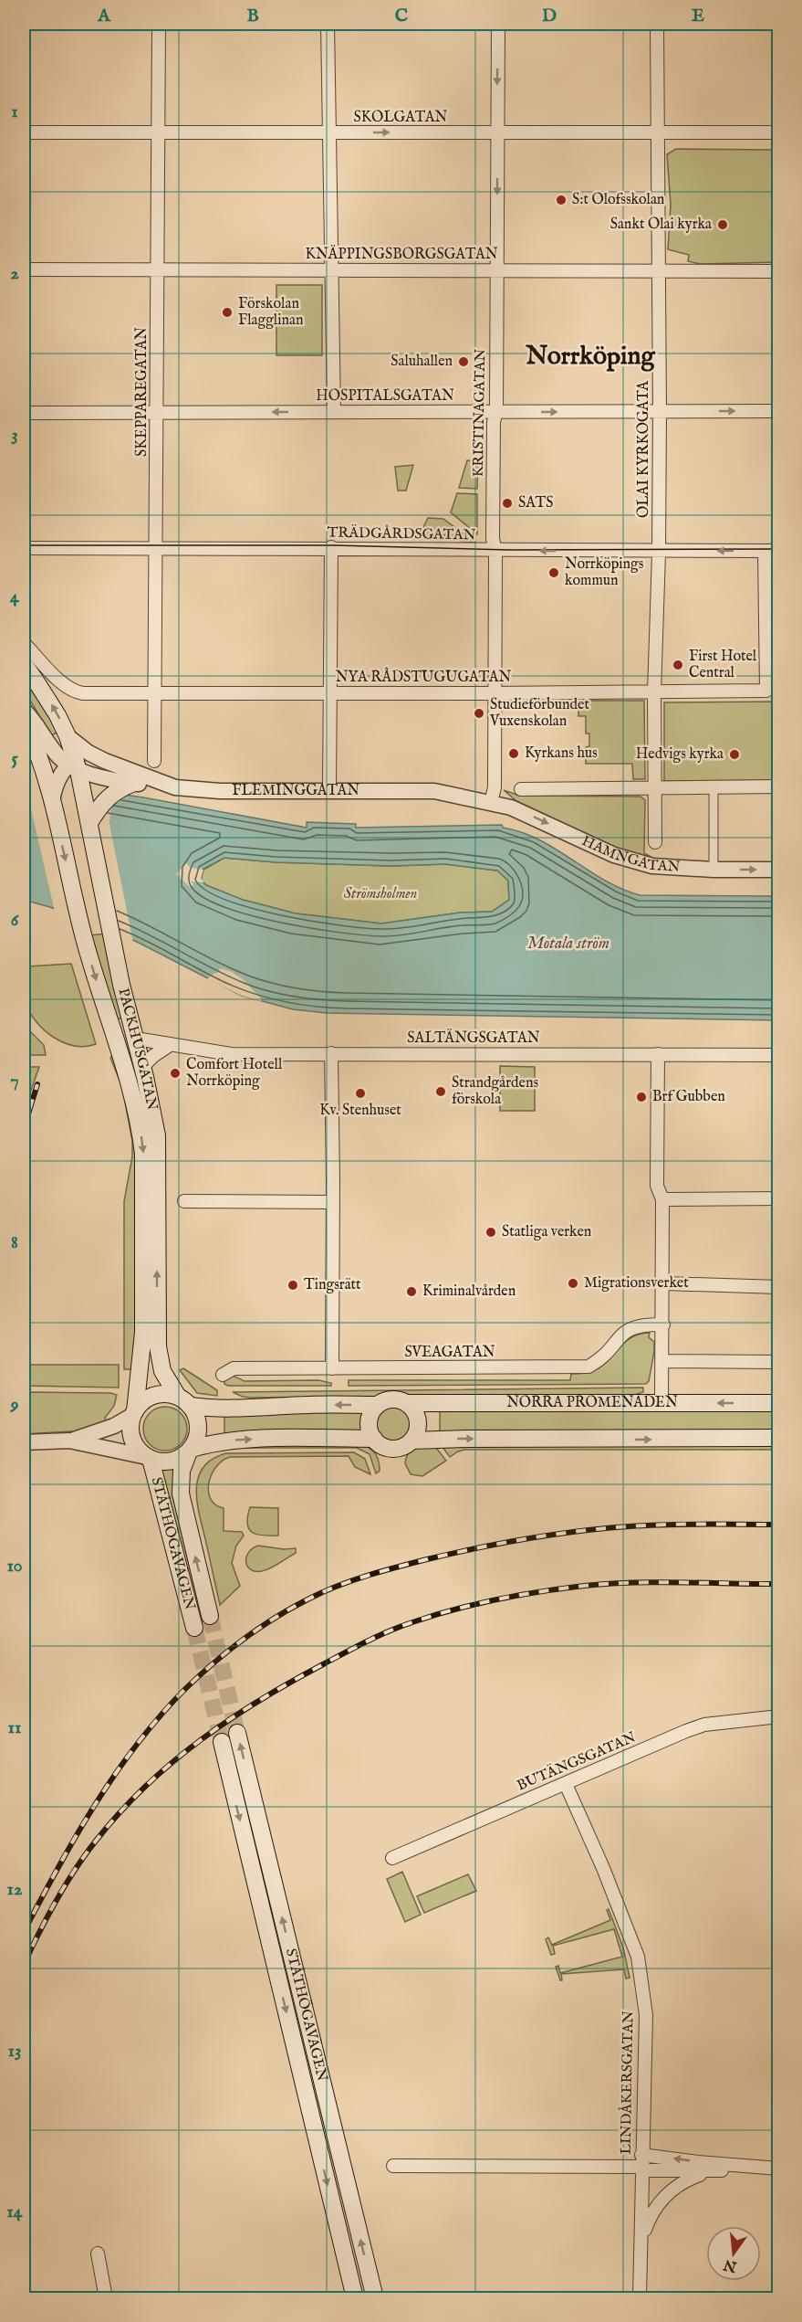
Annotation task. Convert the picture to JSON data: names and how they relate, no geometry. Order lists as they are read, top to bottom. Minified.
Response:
{"streets":{"main road":["PACKHUSGATAN","NORRA PROMENADEN","STÅTHÖGAVÄGEN"],"street":["SKOLGATAN","KNÄPPINGSBORGSGATAN","SKEPPAREGATAN","HOSPITALSGATAN","KRISTINAGATAN","OLAI KYRKOGATA","TRÄDGÅRDSGATAN","NYA RÅDSTUGUGATAN","FLEMINGGATAN","HAMNGATAN","SALTÄNGSGATAN","SVEAGATAN","BUTÄNGSGATAN","LINDÅKERSGATAN"]},"crossings":[["SKOLGATAN","SKEPPAREGATAN"],["SKOLGATAN","KRISTINAGATAN"],["SKOLGATAN","OLAI KYRKOGATA"],["KNÄPPINGSBORGSGATAN","SKEPPAREGATAN"],["KNÄPPINGSBORGSGATAN","KRISTINAGATAN"],["KNÄPPINGSBORGSGATAN","OLAI KYRKOGATA"],["SKEPPAREGATAN","HOSPITALSGATAN"],["SKEPPAREGATAN","TRÄDGÅRDSGATAN"],["SKEPPAREGATAN","NYA RÅDSTUGUGATAN"],["HOSPITALSGATAN","KRISTINAGATAN"],["HOSPITALSGATAN","OLAI KYRKOGATA"],["KRISTINAGATAN","TRÄDGÅRDSGATAN"],["KRISTINAGATAN","NYA RÅDSTUGUGATAN"],["KRISTINAGATAN","FLEMINGGATAN"],["KRISTINAGATAN","HAMNGATAN"],["OLAI KYRKOGATA","TRÄDGÅRDSGATAN"],["OLAI KYRKOGATA","NYA RÅDSTUGUGATAN"],["FLEMINGGATAN","HAMNGATAN"],["FLEMINGGATAN","PACKHUSGATAN"],["SALTÄNGSGATAN","PACKHUSGATAN"],["PACKHUSGATAN","STÅTHÖGAVÄGEN"],["BUTÄNGSGATAN","LINDÅKERSGATAN"]],"one_way":["TRÄDGÅRDSGATAN"],"districts":["Norrköping"],"water":["Motala ström"],"parks":["Strömsholmen"],"places":["S:t Olofsskolan","Sankt Olai kyrka","Förskolan Flagglinan","Saluhallen","SATS","Norrköpings kommun","First Hotel Central","Studieförbundet Vuxenskolan","Kyrkans hus","Hedvigs kyrka","Comfort Hotell Norrköping","Strandgårdens förskola","Kv. Stenhuset","Brf Gubben","Statliga verken","Migrationsverket","Tingsrätt","Kriminalvården"],"north":"bottom","grid":{"columns":["A","B","C","D","E"],"rows":["1","2","3","4","5","6","7","8","9","10","11","12","13","14"]}}
